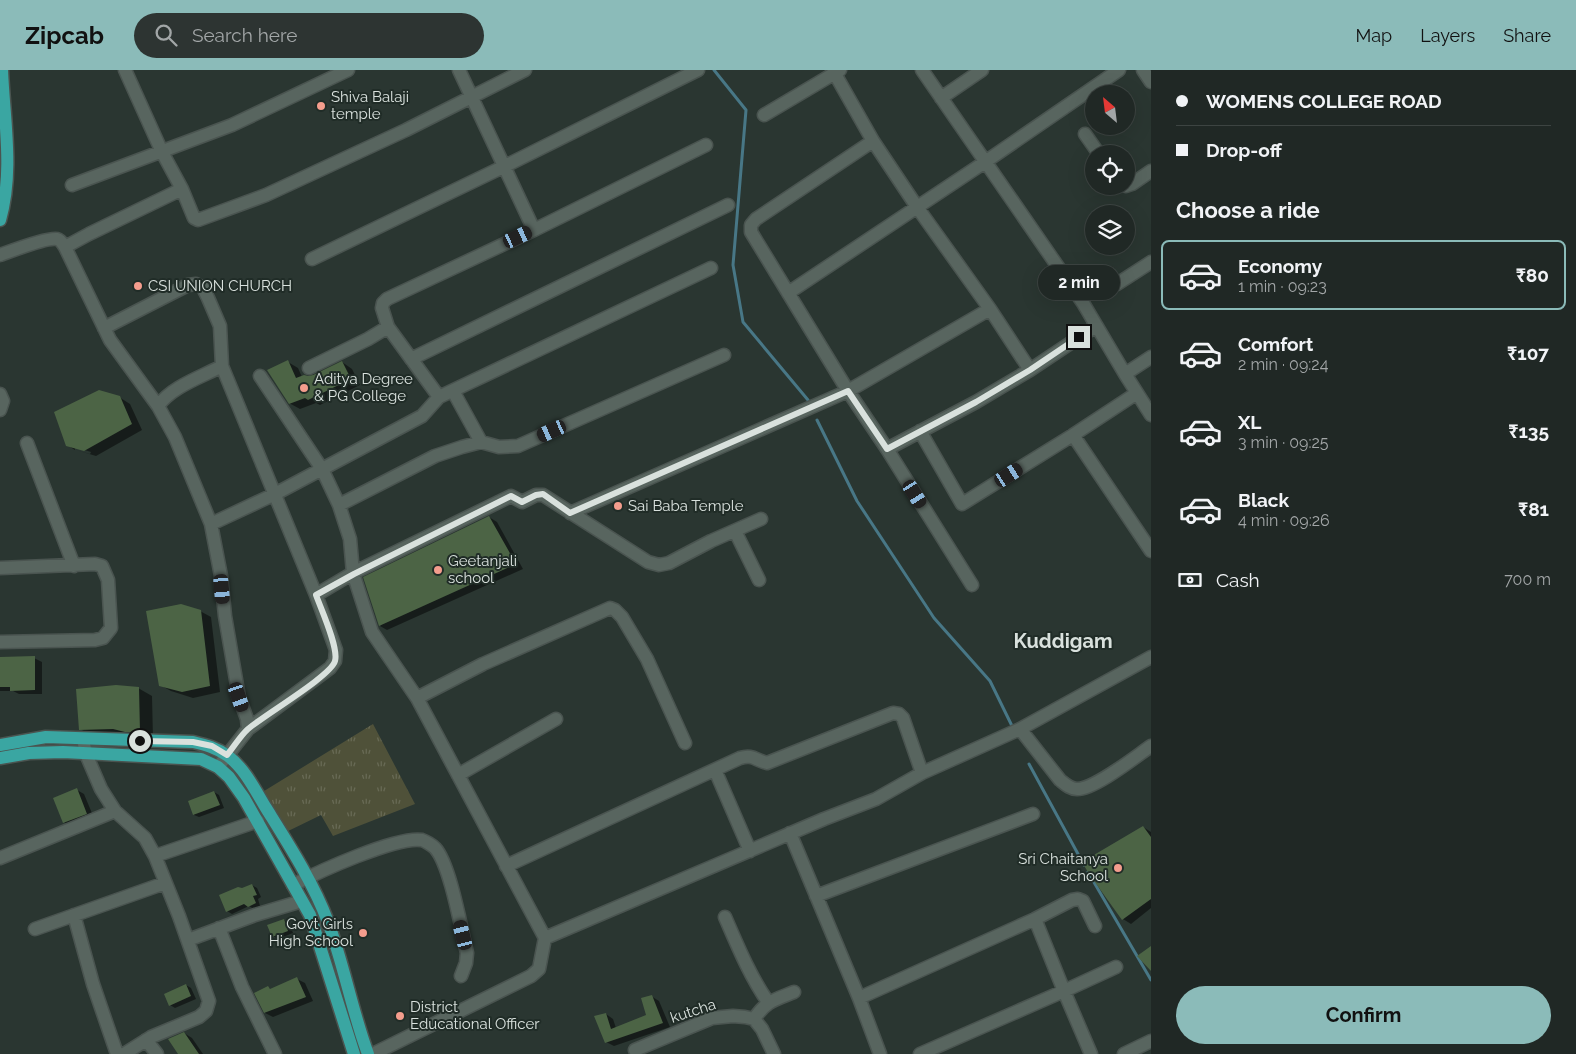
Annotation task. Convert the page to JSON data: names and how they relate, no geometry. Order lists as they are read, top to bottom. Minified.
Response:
{"streets":{"street":["kutcha"]},"districts":["Kuddigam"],"places":["Shiva Balaji temple","CSI UNION CHURCH","Aditya Degree & PG College","Sai Baba Temple","Geetanjali school","Sri Chaitanya School","Govt Girls High School","District Educational Officer"],"north":"top left","page":{"header":"Zipcab","search":"Search here","nav":["Map","Layers","Share"],"banner":["WOMENS COLLEGE ROAD","Drop-off"],"heading":"Choose a ride","list":[{"name":"Economy","note":"1 min · 09:23","value":"₹80"},{"name":"Comfort","note":"2 min · 09:24","value":"₹107"},{"name":"XL","note":"3 min · 09:25","value":"₹135"},{"name":"Black","note":"4 min · 09:26","value":"₹81"}],"bubble":"2 min","pay":["Cash","700 m"],"buttons":"Confirm"}}
